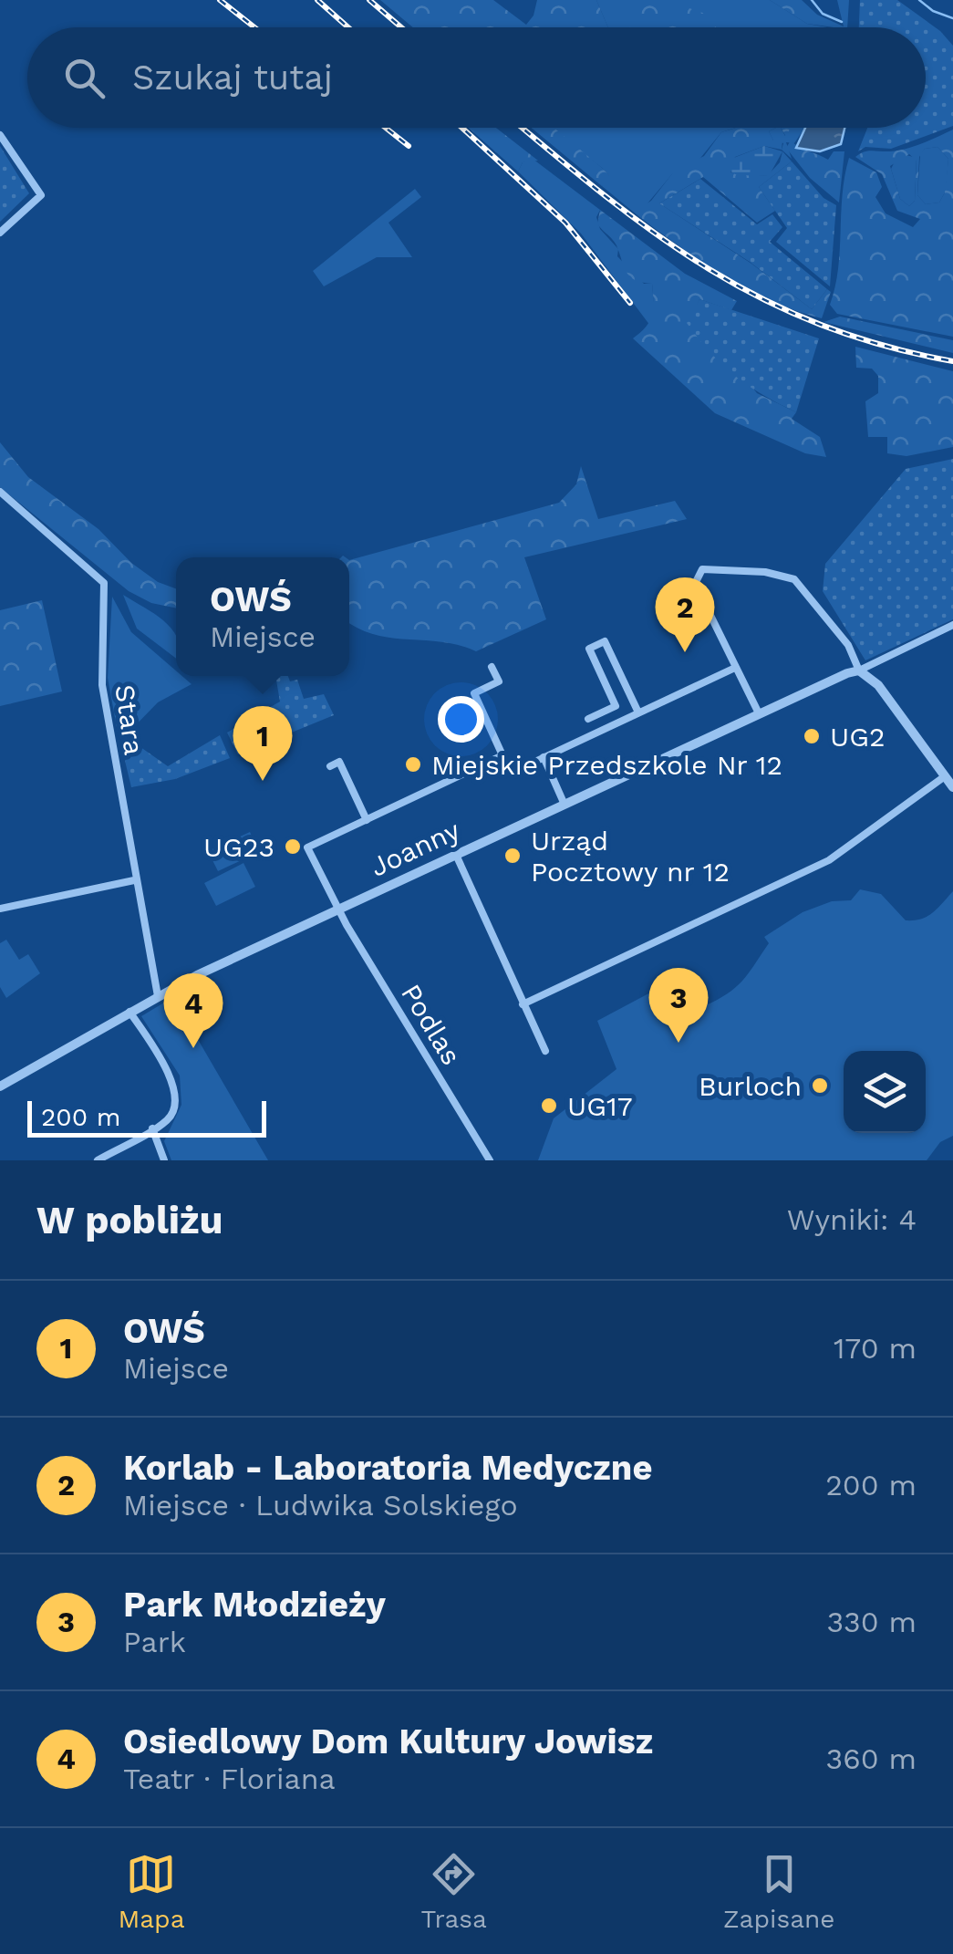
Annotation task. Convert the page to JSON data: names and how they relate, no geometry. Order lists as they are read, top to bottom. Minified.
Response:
{"streets":{"street":["Stara","Joanny","Podlas"]},"crossings":[["Stara","Joanny"],["Joanny","Podlas"]],"places":["UG2","Miejskie Przedszkole Nr 12","UG23","Urząd Pocztowy nr 12","Burloch","UG17"],"scale_bar":"200 m","page":{"search":"Szukaj tutaj","popup":["OWŚ","Miejsce"],"pins":["2","1","3","4"],"scale":"200 m","heading":["W pobliżu","Wyniki: 4"],"list":[{"mark":"1","name":"OWŚ","note":"Miejsce","value":"170 m"},{"mark":"2","name":"Korlab - Laboratoria Medyczne","note":"Miejsce · Ludwika Solskiego","value":"200 m"},{"mark":"3","name":"Park Młodzieży","note":"Park","value":"330 m"},{"mark":"4","name":"Osiedlowy Dom Kultury Jowisz","note":"Teatr · Floriana","value":"360 m"}],"nav":["Mapa","Trasa","Zapisane"]}}
